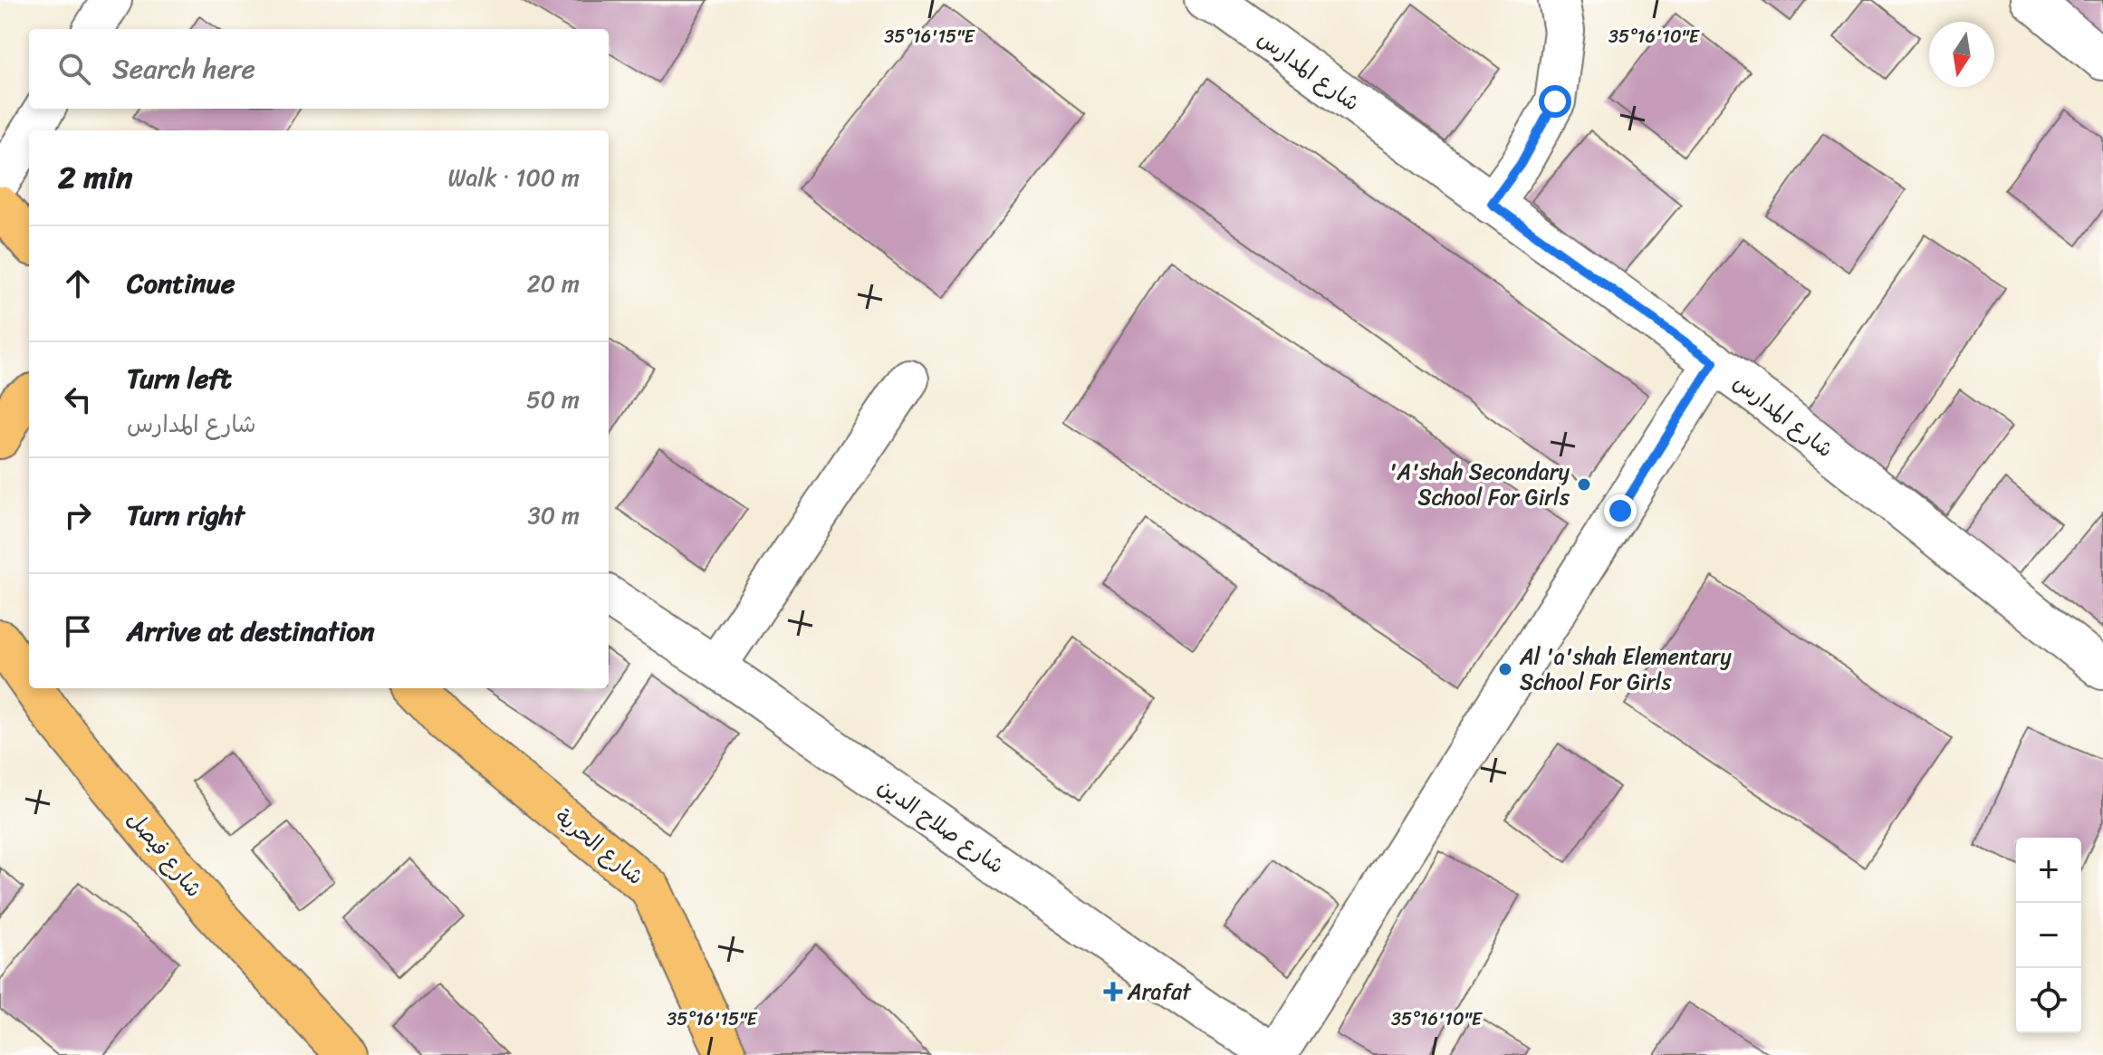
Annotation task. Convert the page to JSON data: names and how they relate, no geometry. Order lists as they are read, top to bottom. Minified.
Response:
{"streets":{"main road":["شارع الحرية","شارع فيصل"],"street":["شارع المدارس","شارع صلاح الدين"]},"places":{"other":["'A'shah Secondary School For Girls","Al 'a'shah Elementary School For Girls"],"health":["Arafat"]},"north":"bottom","page":{"search":"Search here","heading":["2 min","Walk · 100 m"],"list":[["Continue","20 m"],["Turn left","شارع المدارس","50 m"],["Turn right","30 m"],"Arrive at destination"],"map_buttons":["+","−"]},"coordinates":["35°16'15\"E","35°16'10\"E"]}
